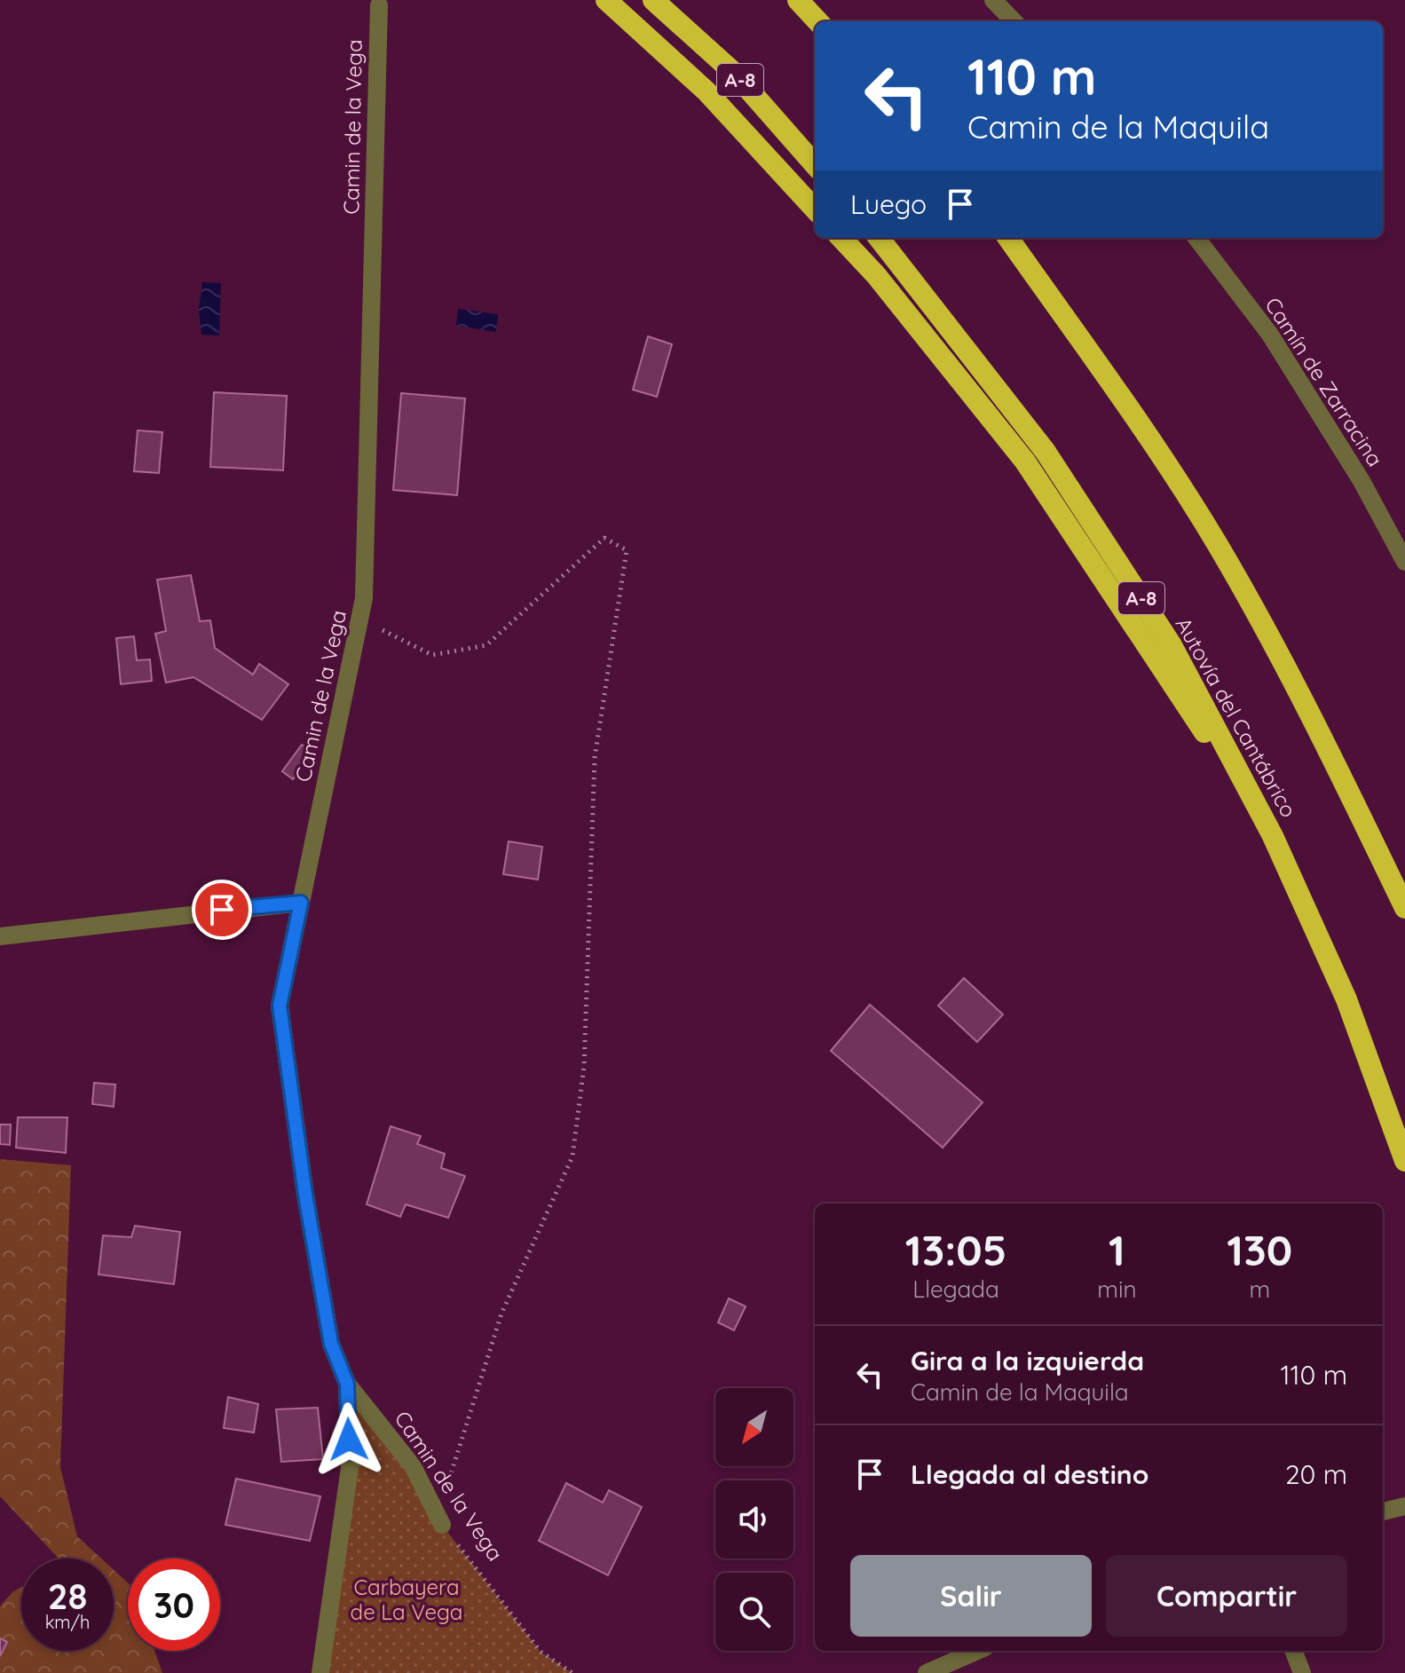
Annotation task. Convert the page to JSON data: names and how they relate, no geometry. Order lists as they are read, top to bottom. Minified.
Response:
{"streets":{"highway":["A-8","Autovía del Cantábrico"],"street":["Camin de la Vega","Camín de Zarracina"]},"parks":["Carbayera de La Vega"],"north":"bottom left","page":{"turn":["110 m","Camin de la Maquila"],"then":"Luego","eta":["13:05","Llegada","1","min","130","m"],"list":[{"name":"Gira a la izquierda","note":"Camin de la Maquila","value":"110 m"},{"name":"Llegada al destino","value":"20 m"}],"buttons":["Salir","Compartir"],"speed":"28 km/h","limit":"30"}}
